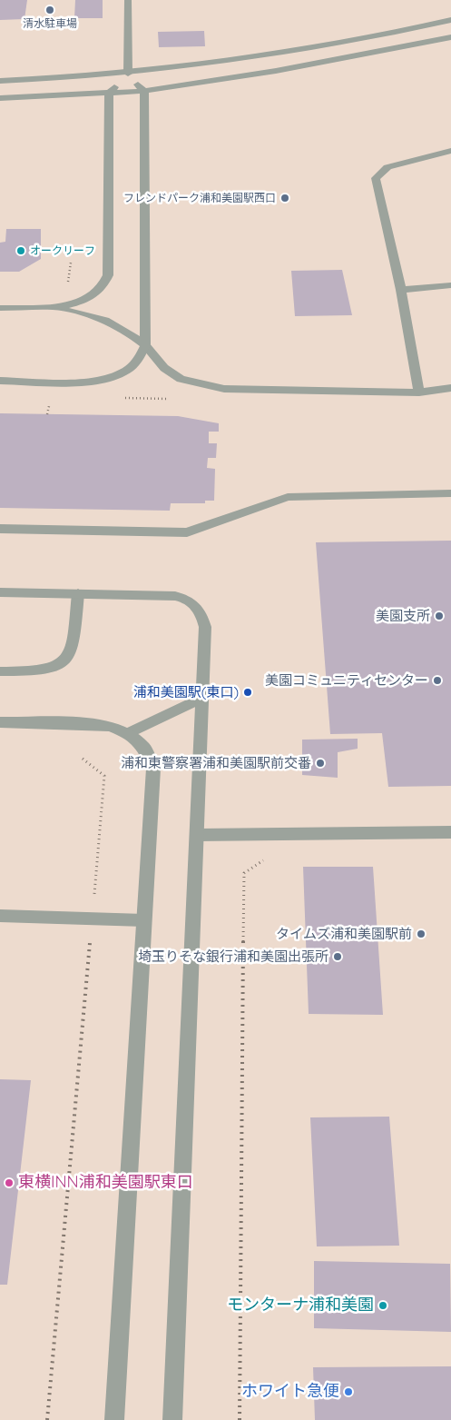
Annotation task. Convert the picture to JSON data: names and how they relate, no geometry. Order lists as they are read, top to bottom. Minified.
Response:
{"places":["清水駐車場","フレンドパーク浦和美園駅西口","オークリーフ","美園支所","美園コミュニティセンター","浦和美園駅(東口)","浦和東警察署浦和美園駅前交番","タイムズ浦和美園駅前","埼玉りそな銀行浦和美園出張所","東横INN浦和美園駅東口","モンターナ浦和美園","ホワイト急便"]}
